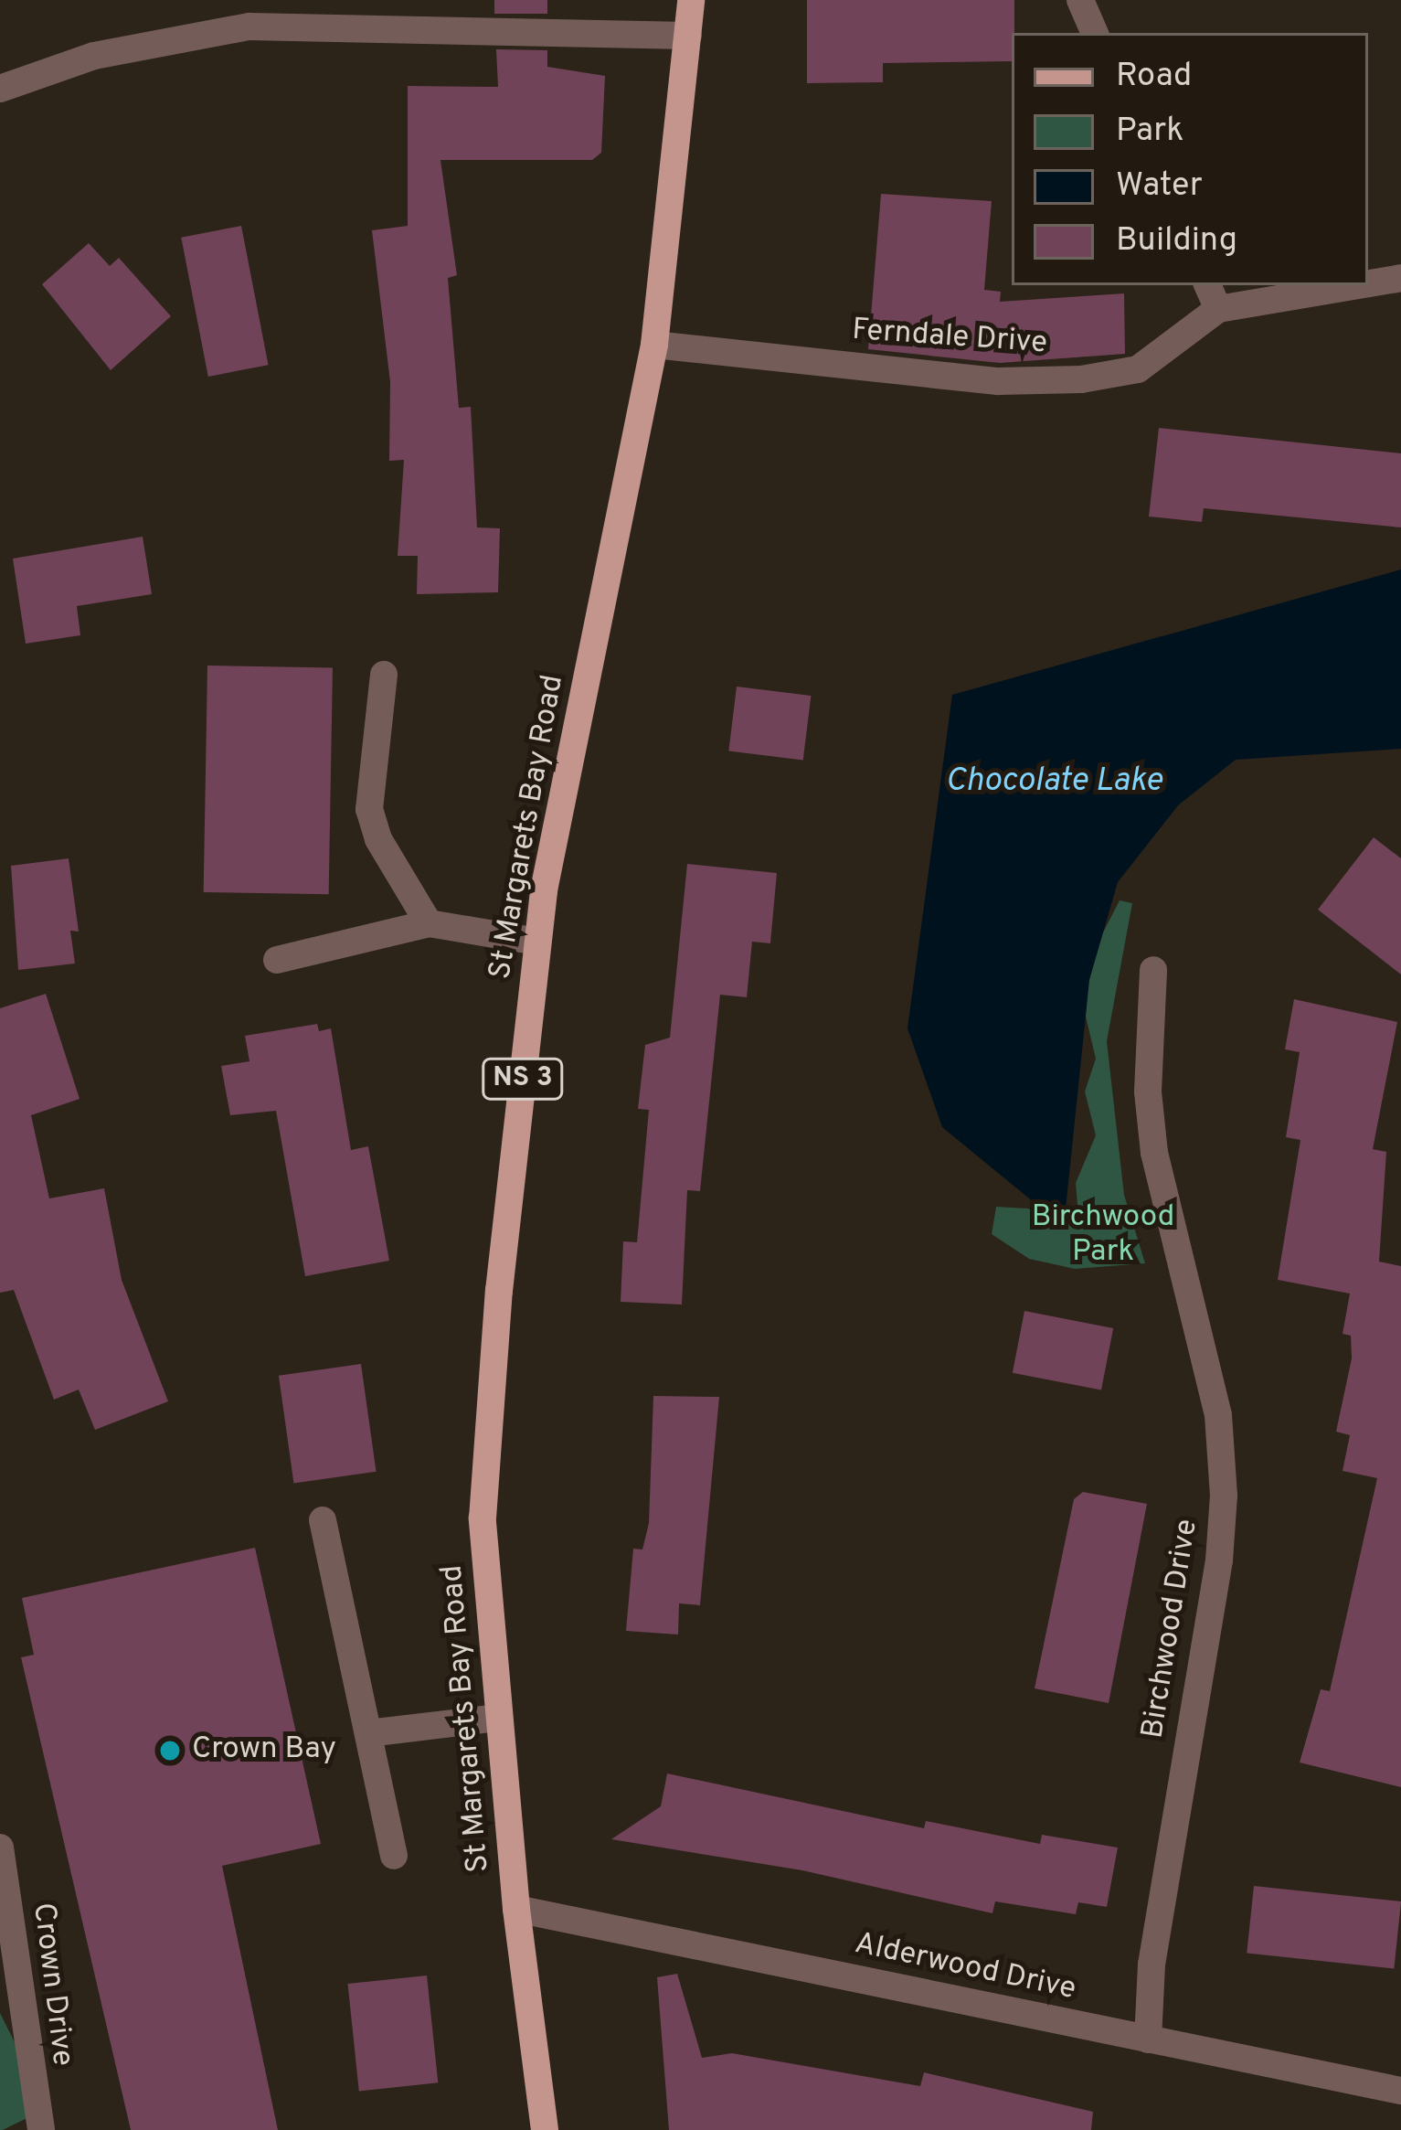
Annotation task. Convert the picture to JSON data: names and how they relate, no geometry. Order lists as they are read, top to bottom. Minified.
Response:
{"streets":{"main road":["St Margarets Bay Road","NS 3"],"street":["Ferndale Drive","Birchwood Drive","Alderwood Drive","Crown Drive"]},"crossings":[["Ferndale Drive","St Margarets Bay Road"],["St Margarets Bay Road","Alderwood Drive"],["Birchwood Drive","Alderwood Drive"]],"water":["Chocolate Lake"],"parks":["Birchwood Park"],"places":["Crown Bay"],"legend":["Road","Park","Water","Building"]}
